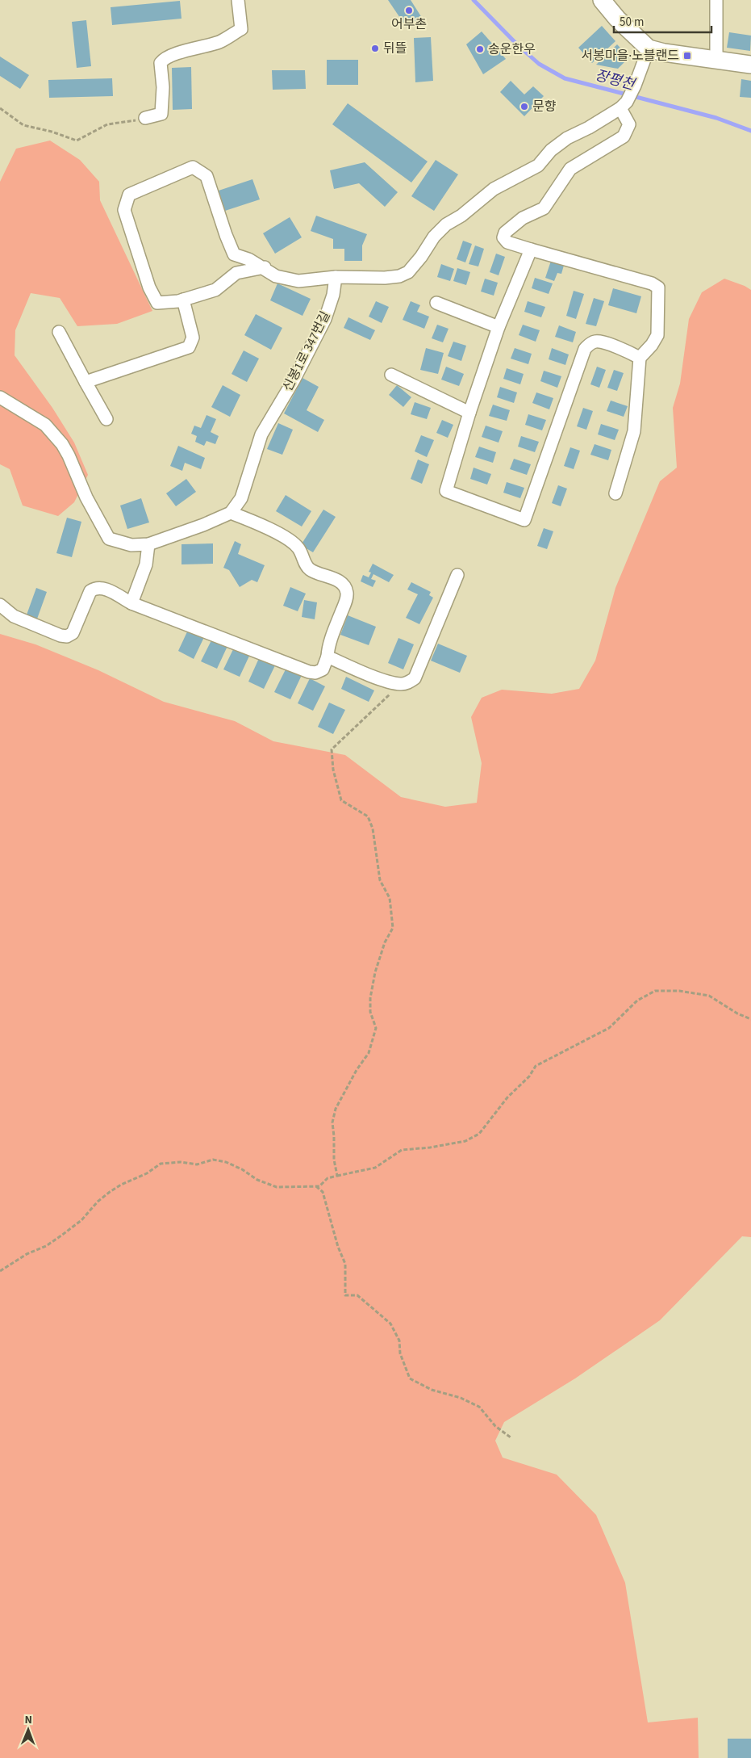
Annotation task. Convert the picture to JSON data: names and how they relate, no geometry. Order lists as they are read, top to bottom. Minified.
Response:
{"streets":{"street":["신봉1로 347번길"]},"water":["장평천"],"places":{"other":["어부촌","뒤뜰","송운한우","문향"],"transit":["서봉마을·노블랜드"]},"scale_bar":"50 m","north":"top"}
